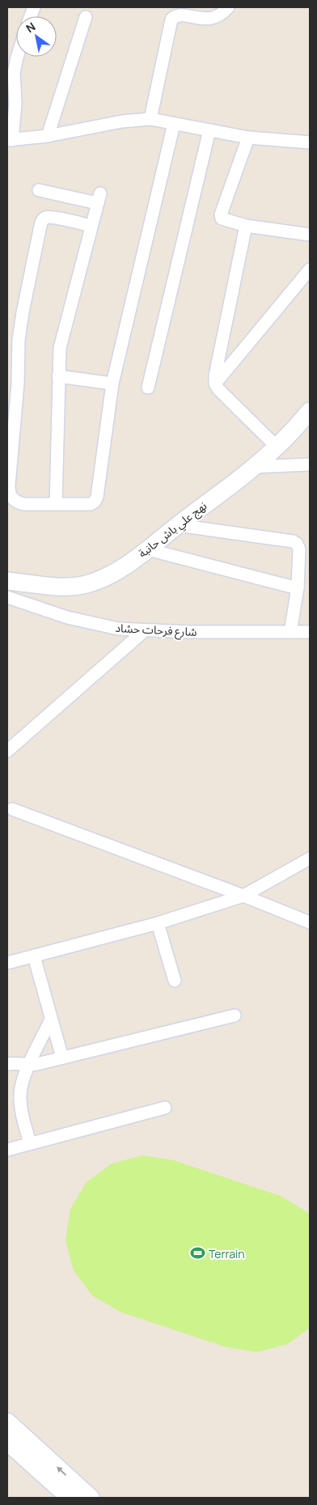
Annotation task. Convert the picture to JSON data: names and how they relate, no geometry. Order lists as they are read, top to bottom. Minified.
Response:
{"streets":{"street":["نهج علي باش حانبة","شارع فرحات حشاد"]},"places":{"sports":["Terrain"]},"north":"top left"}
